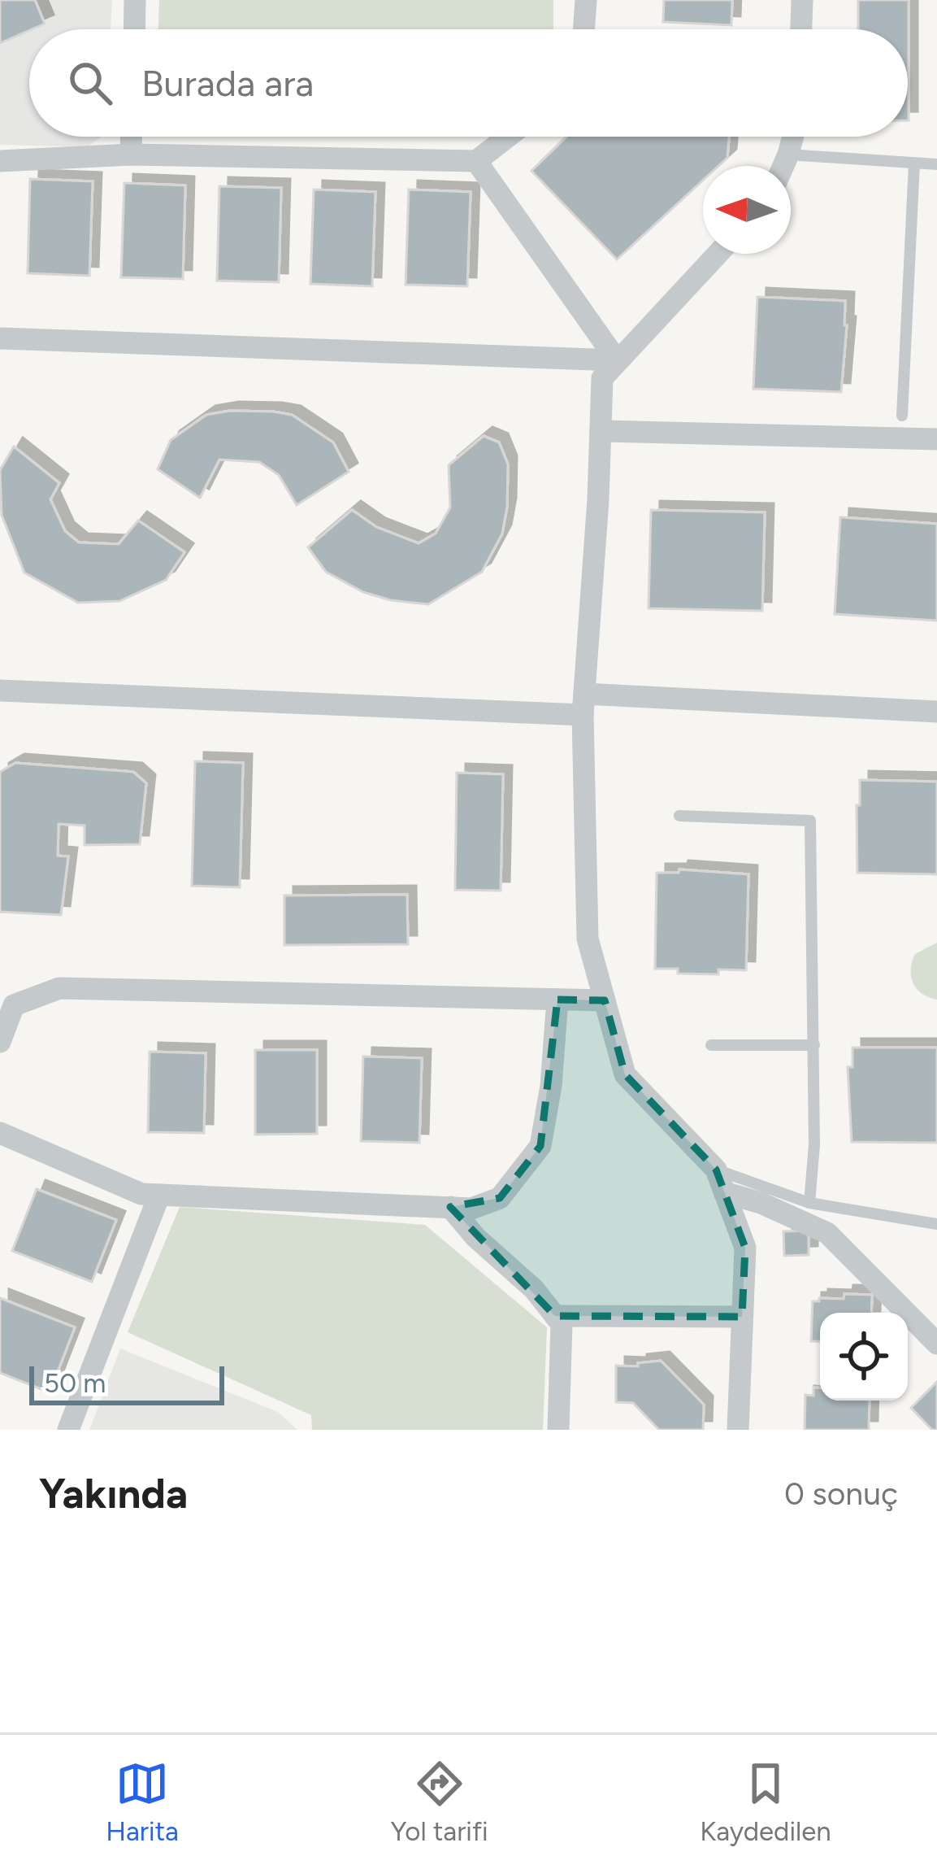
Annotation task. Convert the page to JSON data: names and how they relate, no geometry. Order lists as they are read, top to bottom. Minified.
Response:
{"scale_bar":"50 m","north":"left","page":{"search":"Burada ara","scale":"50 m","heading":["Yakında","0 sonuç"],"nav":["Harita","Yol tarifi","Kaydedilen"]}}
